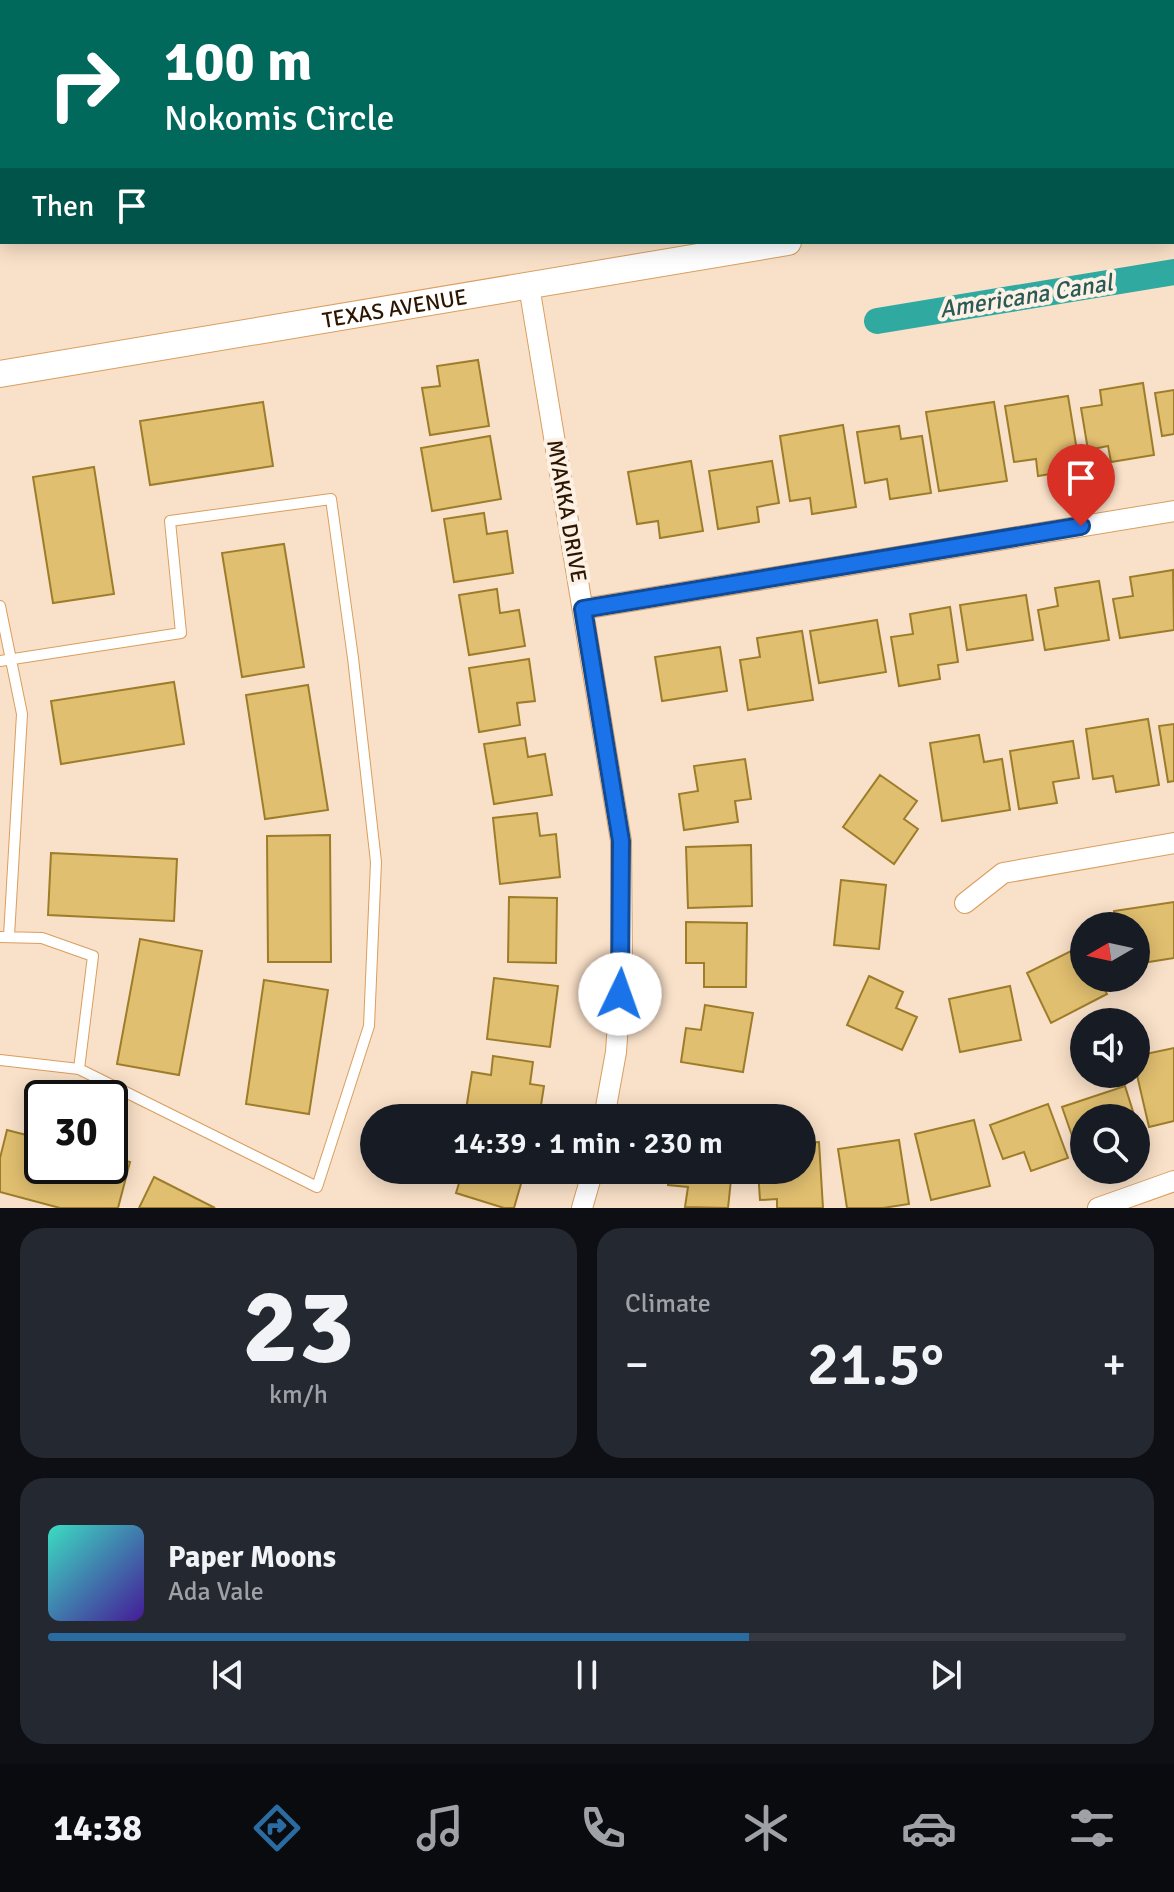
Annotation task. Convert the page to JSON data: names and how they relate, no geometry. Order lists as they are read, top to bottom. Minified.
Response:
{"streets":{"street":["TEXAS AVENUE","MYAKKA DRIVE"]},"crossings":[["TEXAS AVENUE","MYAKKA DRIVE"]],"water":["Americana Canal"],"north":"left","page":{"turn":["100 m","Nokomis Circle"],"then":"Then","limit":"30","trip":"14:39 · 1 min · 230 m","tile":[["23","km/h"],"Climate"],"heat":["−","21.5°","+"],"song":["Paper Moons","Ada Vale"],"tabs":"14:38"}}
